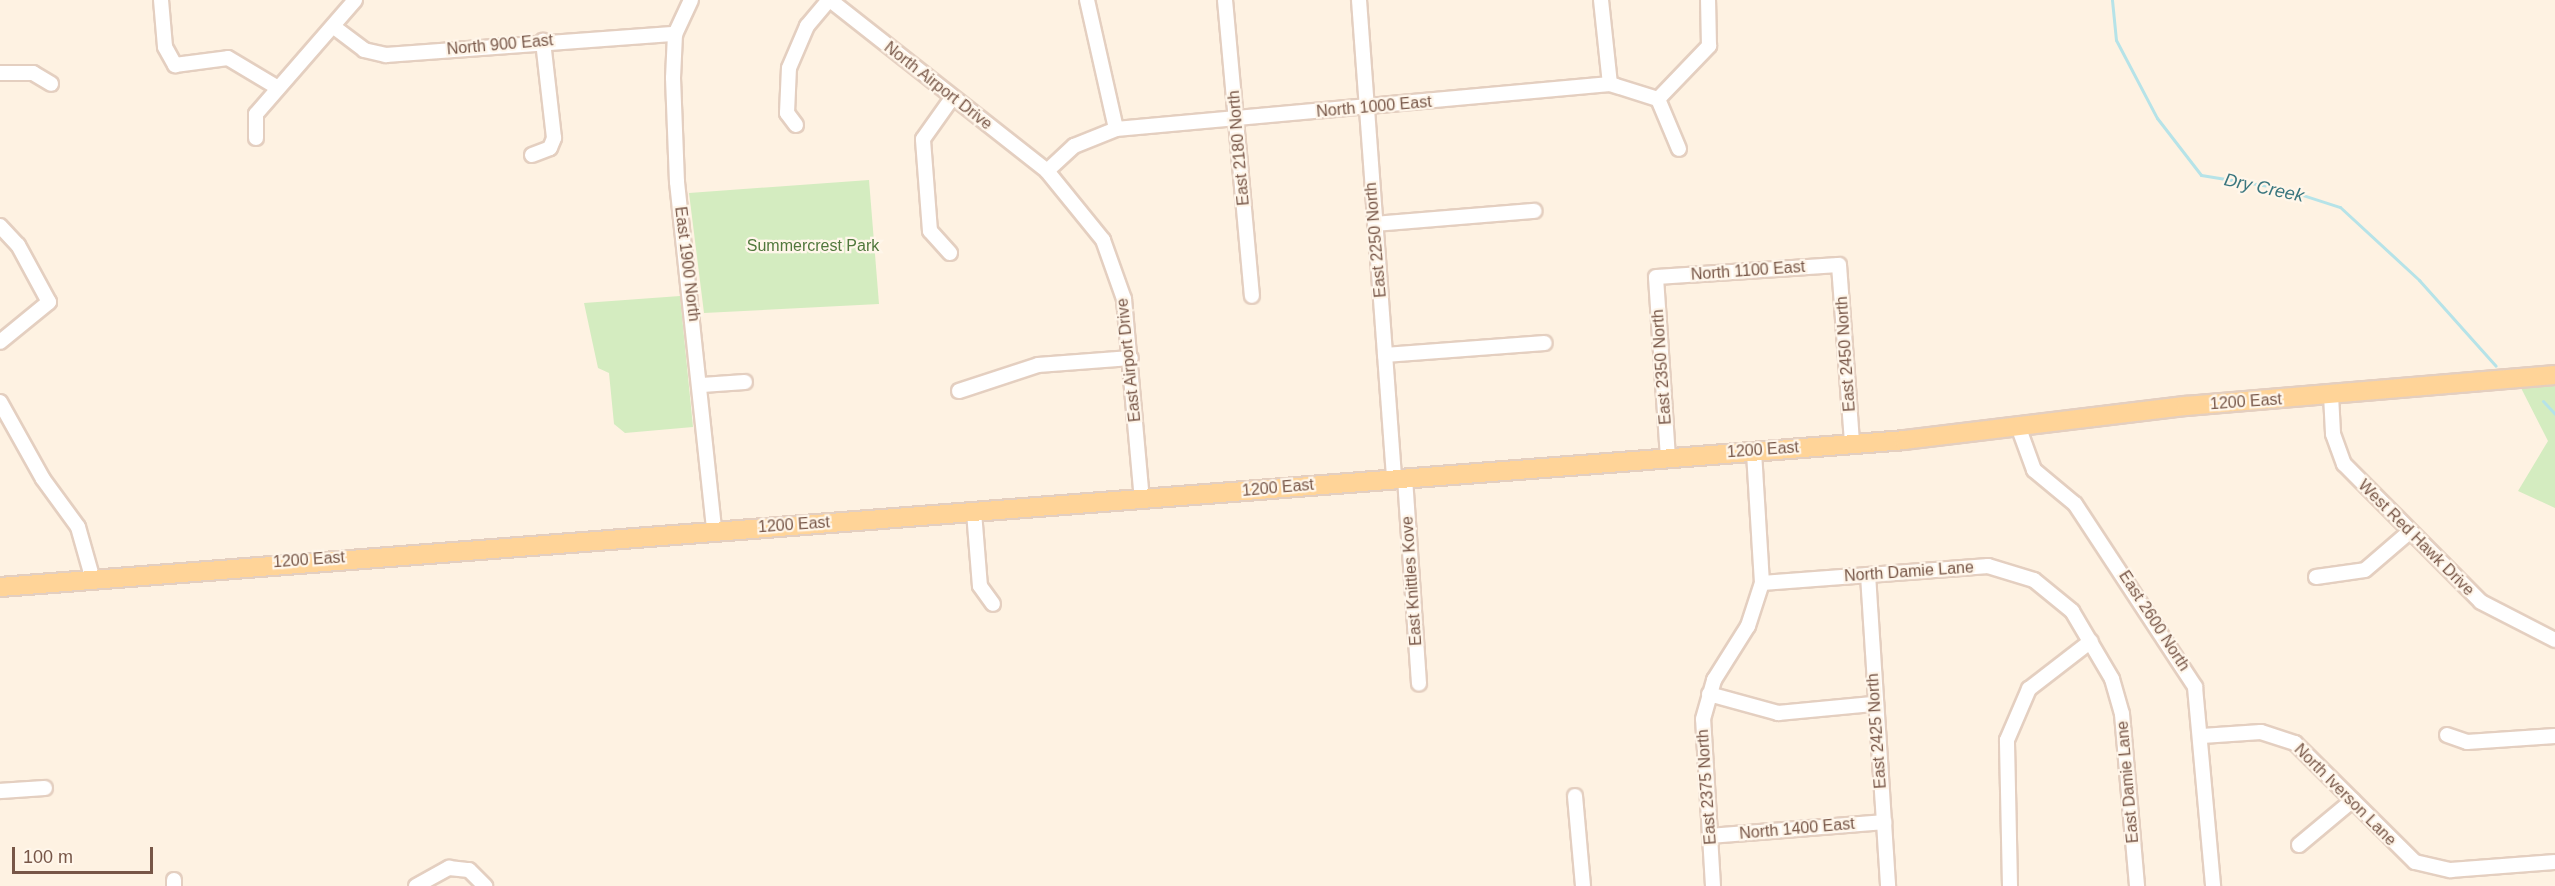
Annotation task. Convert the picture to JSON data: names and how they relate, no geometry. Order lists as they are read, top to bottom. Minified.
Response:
{"streets":{"main road":["1200 East"],"street":["North 900 East","North Airport Drive","North 1000 East","East 2180 North","East 2250 North","East 1900 North","North 1100 East","East 2450 North","East Airport Drive","East 2350 North","West Red Hawk Drive","North Damie Lane","East Knittles Kove","East 2600 North","East 2425 North","East Damie Lane","East 2375 North","North Iverson Lane","North 1400 East"]},"crossings":[["North 900 East","East 1900 North"],["North Airport Drive","North 1000 East"],["North Airport Drive","East Airport Drive"],["North 1000 East","East 2180 North"],["North 1000 East","East 2250 North"],["North 1000 East","East Airport Drive"],["East 2250 North","1200 East"],["East 2250 North","East Knittles Kove"],["East 1900 North","1200 East"],["North 1100 East","East 2450 North"],["North 1100 East","East 2350 North"],["East 2450 North","1200 East"],["East Airport Drive","1200 East"],["East 2350 North","1200 East"],["1200 East","West Red Hawk Drive"],["1200 East","East Knittles Kove"],["1200 East","East 2600 North"],["1200 East","East 2375 North"],["North Damie Lane","East 2425 North"],["North Damie Lane","East Damie Lane"],["North Damie Lane","East 2375 North"],["East 2600 North","North Iverson Lane"],["East 2425 North","North 1400 East"],["East 2375 North","North 1400 East"]],"water":["Dry Creek"],"parks":["Summercrest Park"],"scale_bar":"100 m"}
